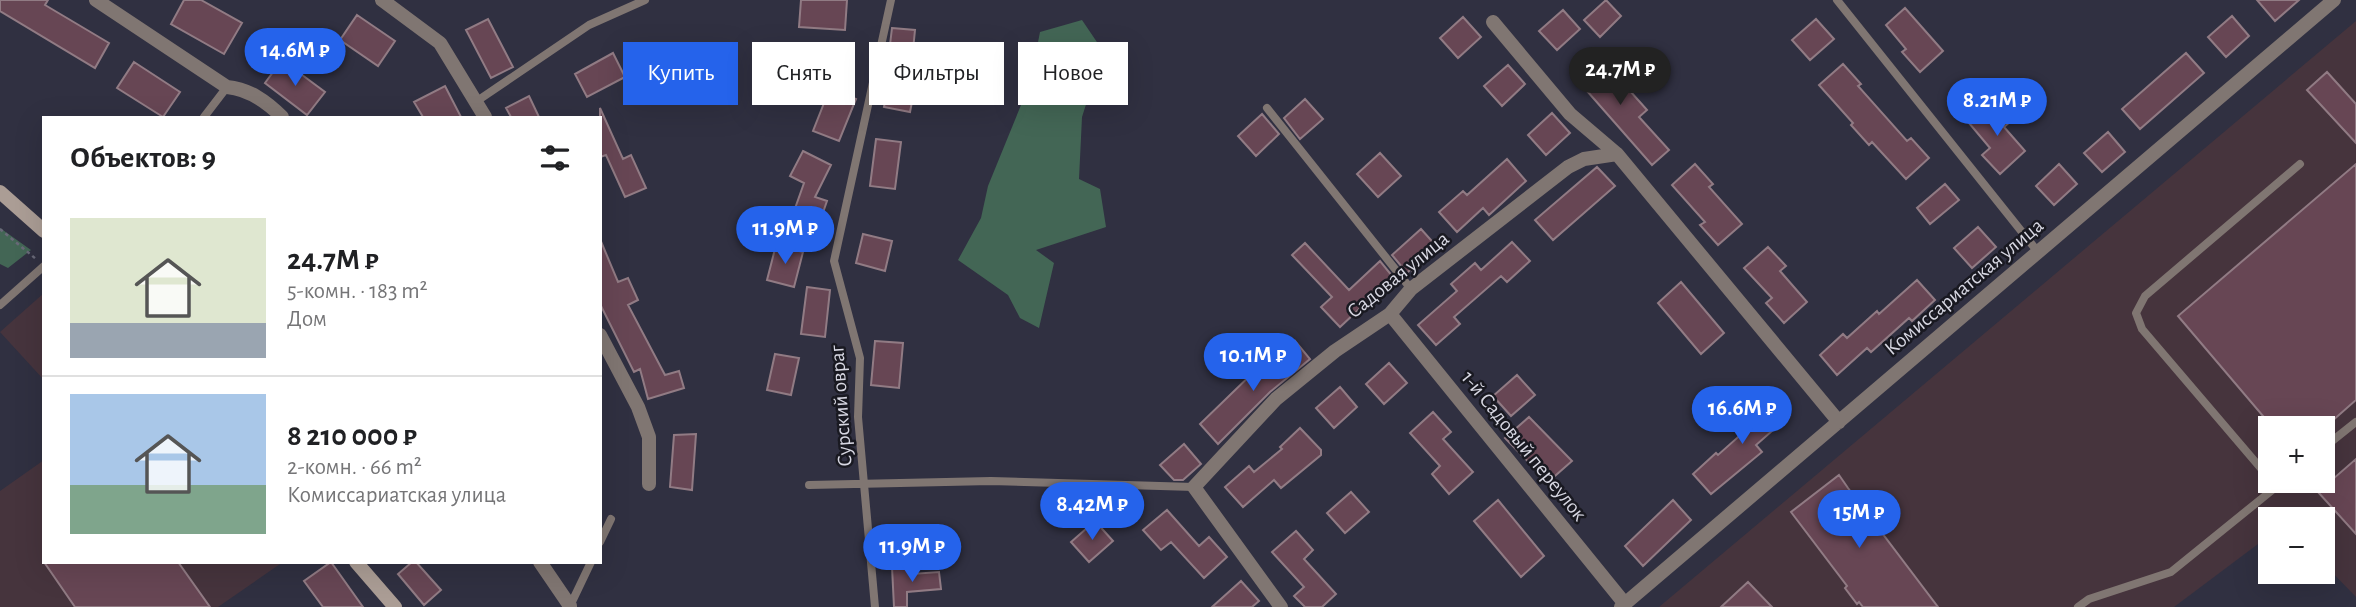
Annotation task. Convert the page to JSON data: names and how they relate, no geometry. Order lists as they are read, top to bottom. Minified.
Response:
{"streets":{"street":["Садовая улица","Комиссариатская улица","1-й Садовый переулок"],"lane":["Сурский овраг"]},"crossings":[["Садовая улица","1-й Садовый переулок"],["Комиссариатская улица","1-й Садовый переулок"]],"page":{"price":["14.6M ₽","24.7M ₽","8.21M ₽","11.9M ₽","10.1M ₽","16.6M ₽","8.42M ₽","15M ₽","11.9M ₽"],"chip":["Купить","Снять","Фильтры","Новое"],"heading":"Объектов: 9","list":[{"name":"24.7M ₽","note":"5-комн. · 183 m² · Дом"},{"name":"8 210 000 ₽","note":"2-комн. · 66 m² · Комиссариатская улица"}],"map_buttons":["+","−"]}}
